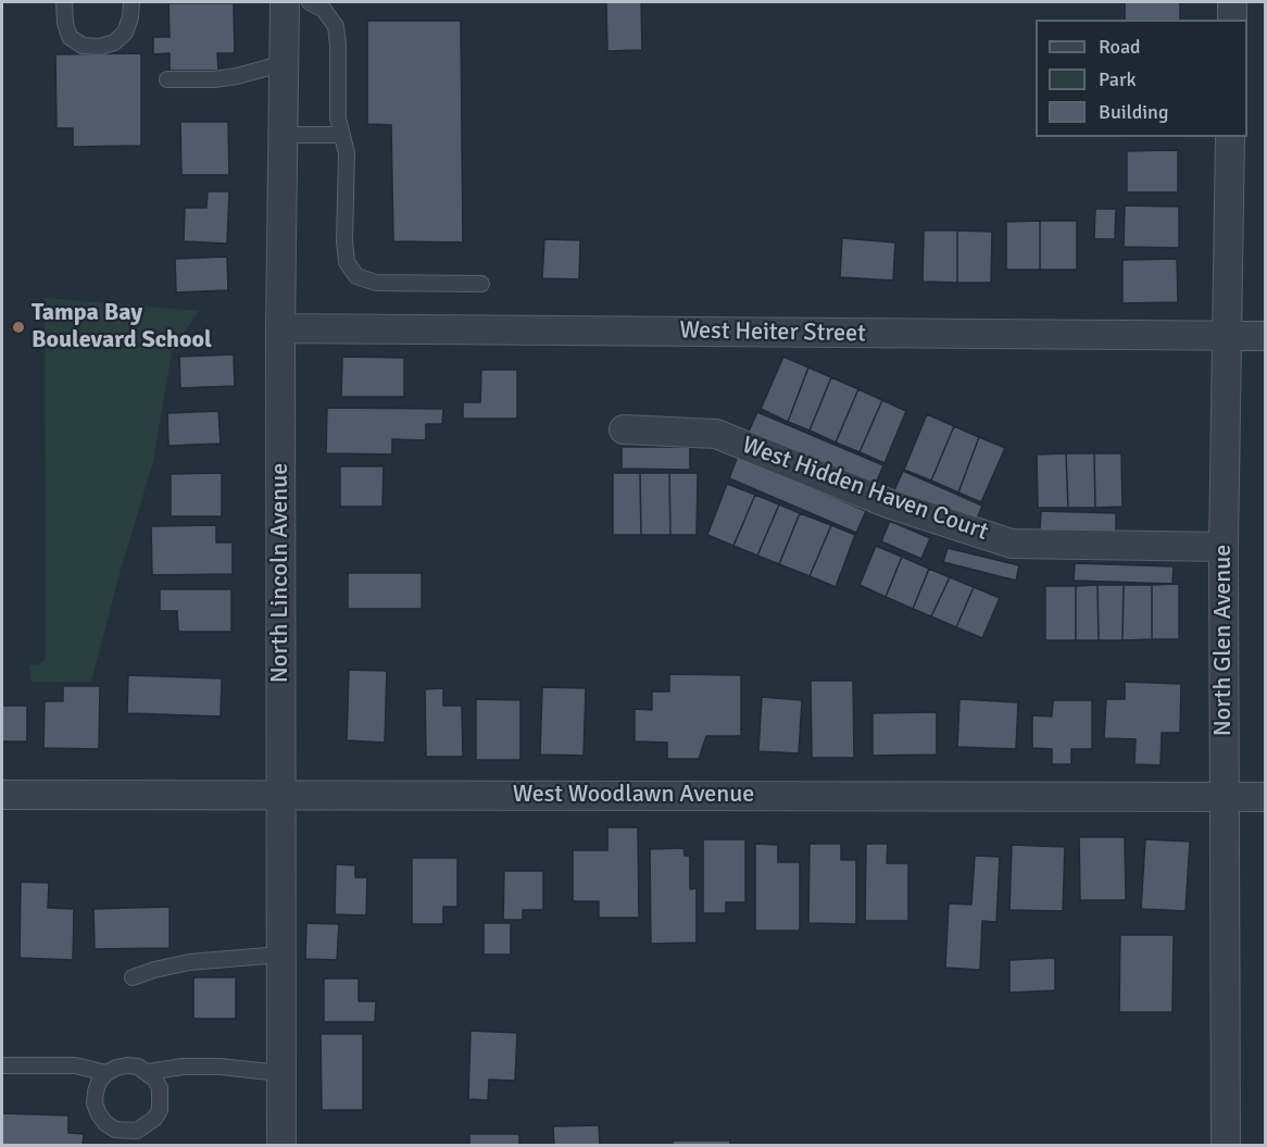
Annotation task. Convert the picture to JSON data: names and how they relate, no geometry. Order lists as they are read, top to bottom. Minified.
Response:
{"streets":{"street":["West Heiter Street","West Hidden Haven Court","North Lincoln Avenue","North Glen Avenue","West Woodlawn Avenue"]},"crossings":[["West Heiter Street","North Lincoln Avenue"],["West Heiter Street","North Glen Avenue"],["West Hidden Haven Court","North Glen Avenue"],["North Lincoln Avenue","West Woodlawn Avenue"],["North Glen Avenue","West Woodlawn Avenue"]],"places":["Tampa Bay Boulevard School"],"legend":["Road","Park","Building"]}
